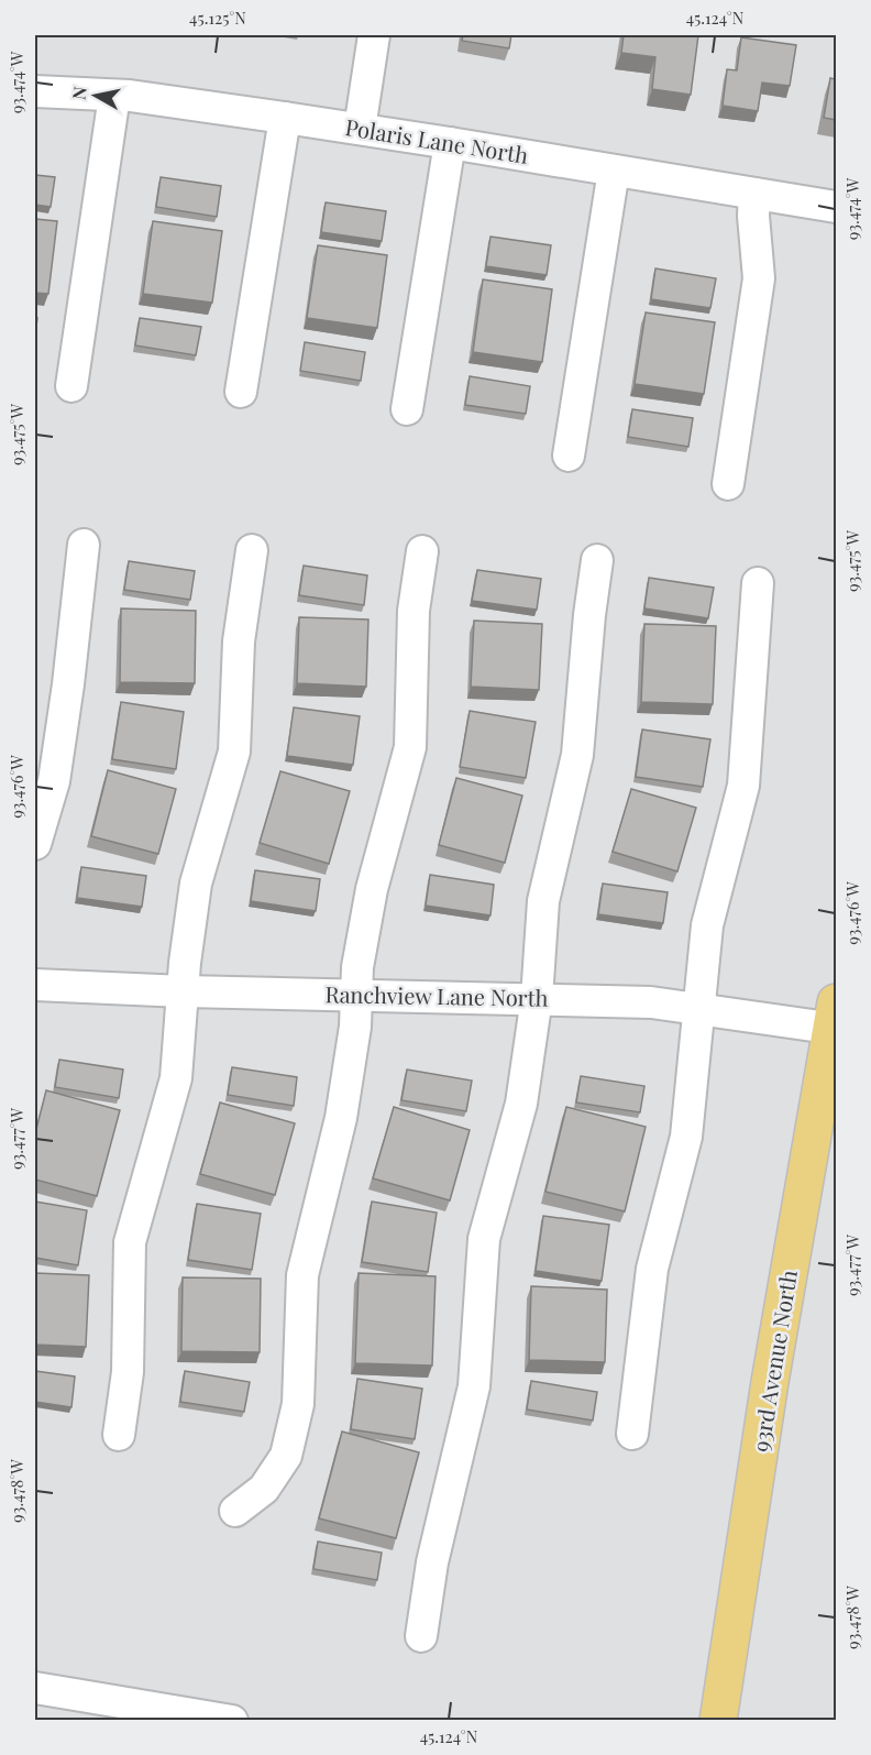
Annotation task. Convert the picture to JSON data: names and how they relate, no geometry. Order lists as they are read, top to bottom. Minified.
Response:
{"streets":{"main road":["93rd Avenue North"],"street":["Polaris Lane North","Ranchview Lane North"]},"crossings":[["Ranchview Lane North","93rd Avenue North"]],"north":"left","coordinates":["45.125°N","45.124°N","93.474°W","93.475°W","93.476°W","93.477°W","93.478°W"]}
